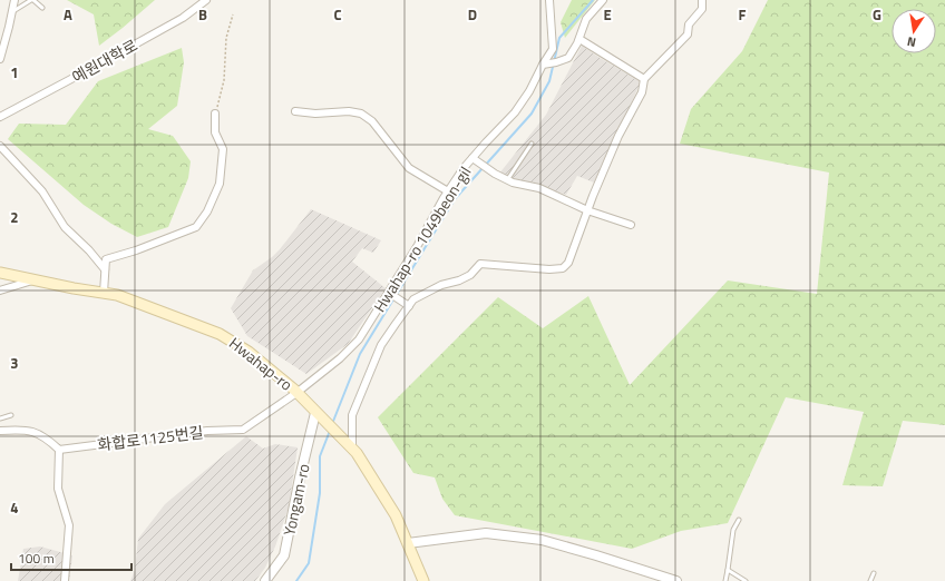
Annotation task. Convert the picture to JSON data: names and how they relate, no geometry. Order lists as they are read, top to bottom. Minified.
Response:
{"streets":{"main road":["Hwahap-ro"],"street":["예원대학로","Hwahap-ro 1049beon-gil","화합로1125번길","Yongam-ro"]},"crossings":[["Hwahap-ro 1049beon-gil","Hwahap-ro"],["Hwahap-ro 1049beon-gil","화합로1125번길"],["Hwahap-ro","화합로1125번길"],["Hwahap-ro","Yongam-ro"]],"scale_bar":"100 m","north":"bottom","grid":{"columns":["A","B","C","D","E","F","G"],"rows":["1","2","3","4"]}}
